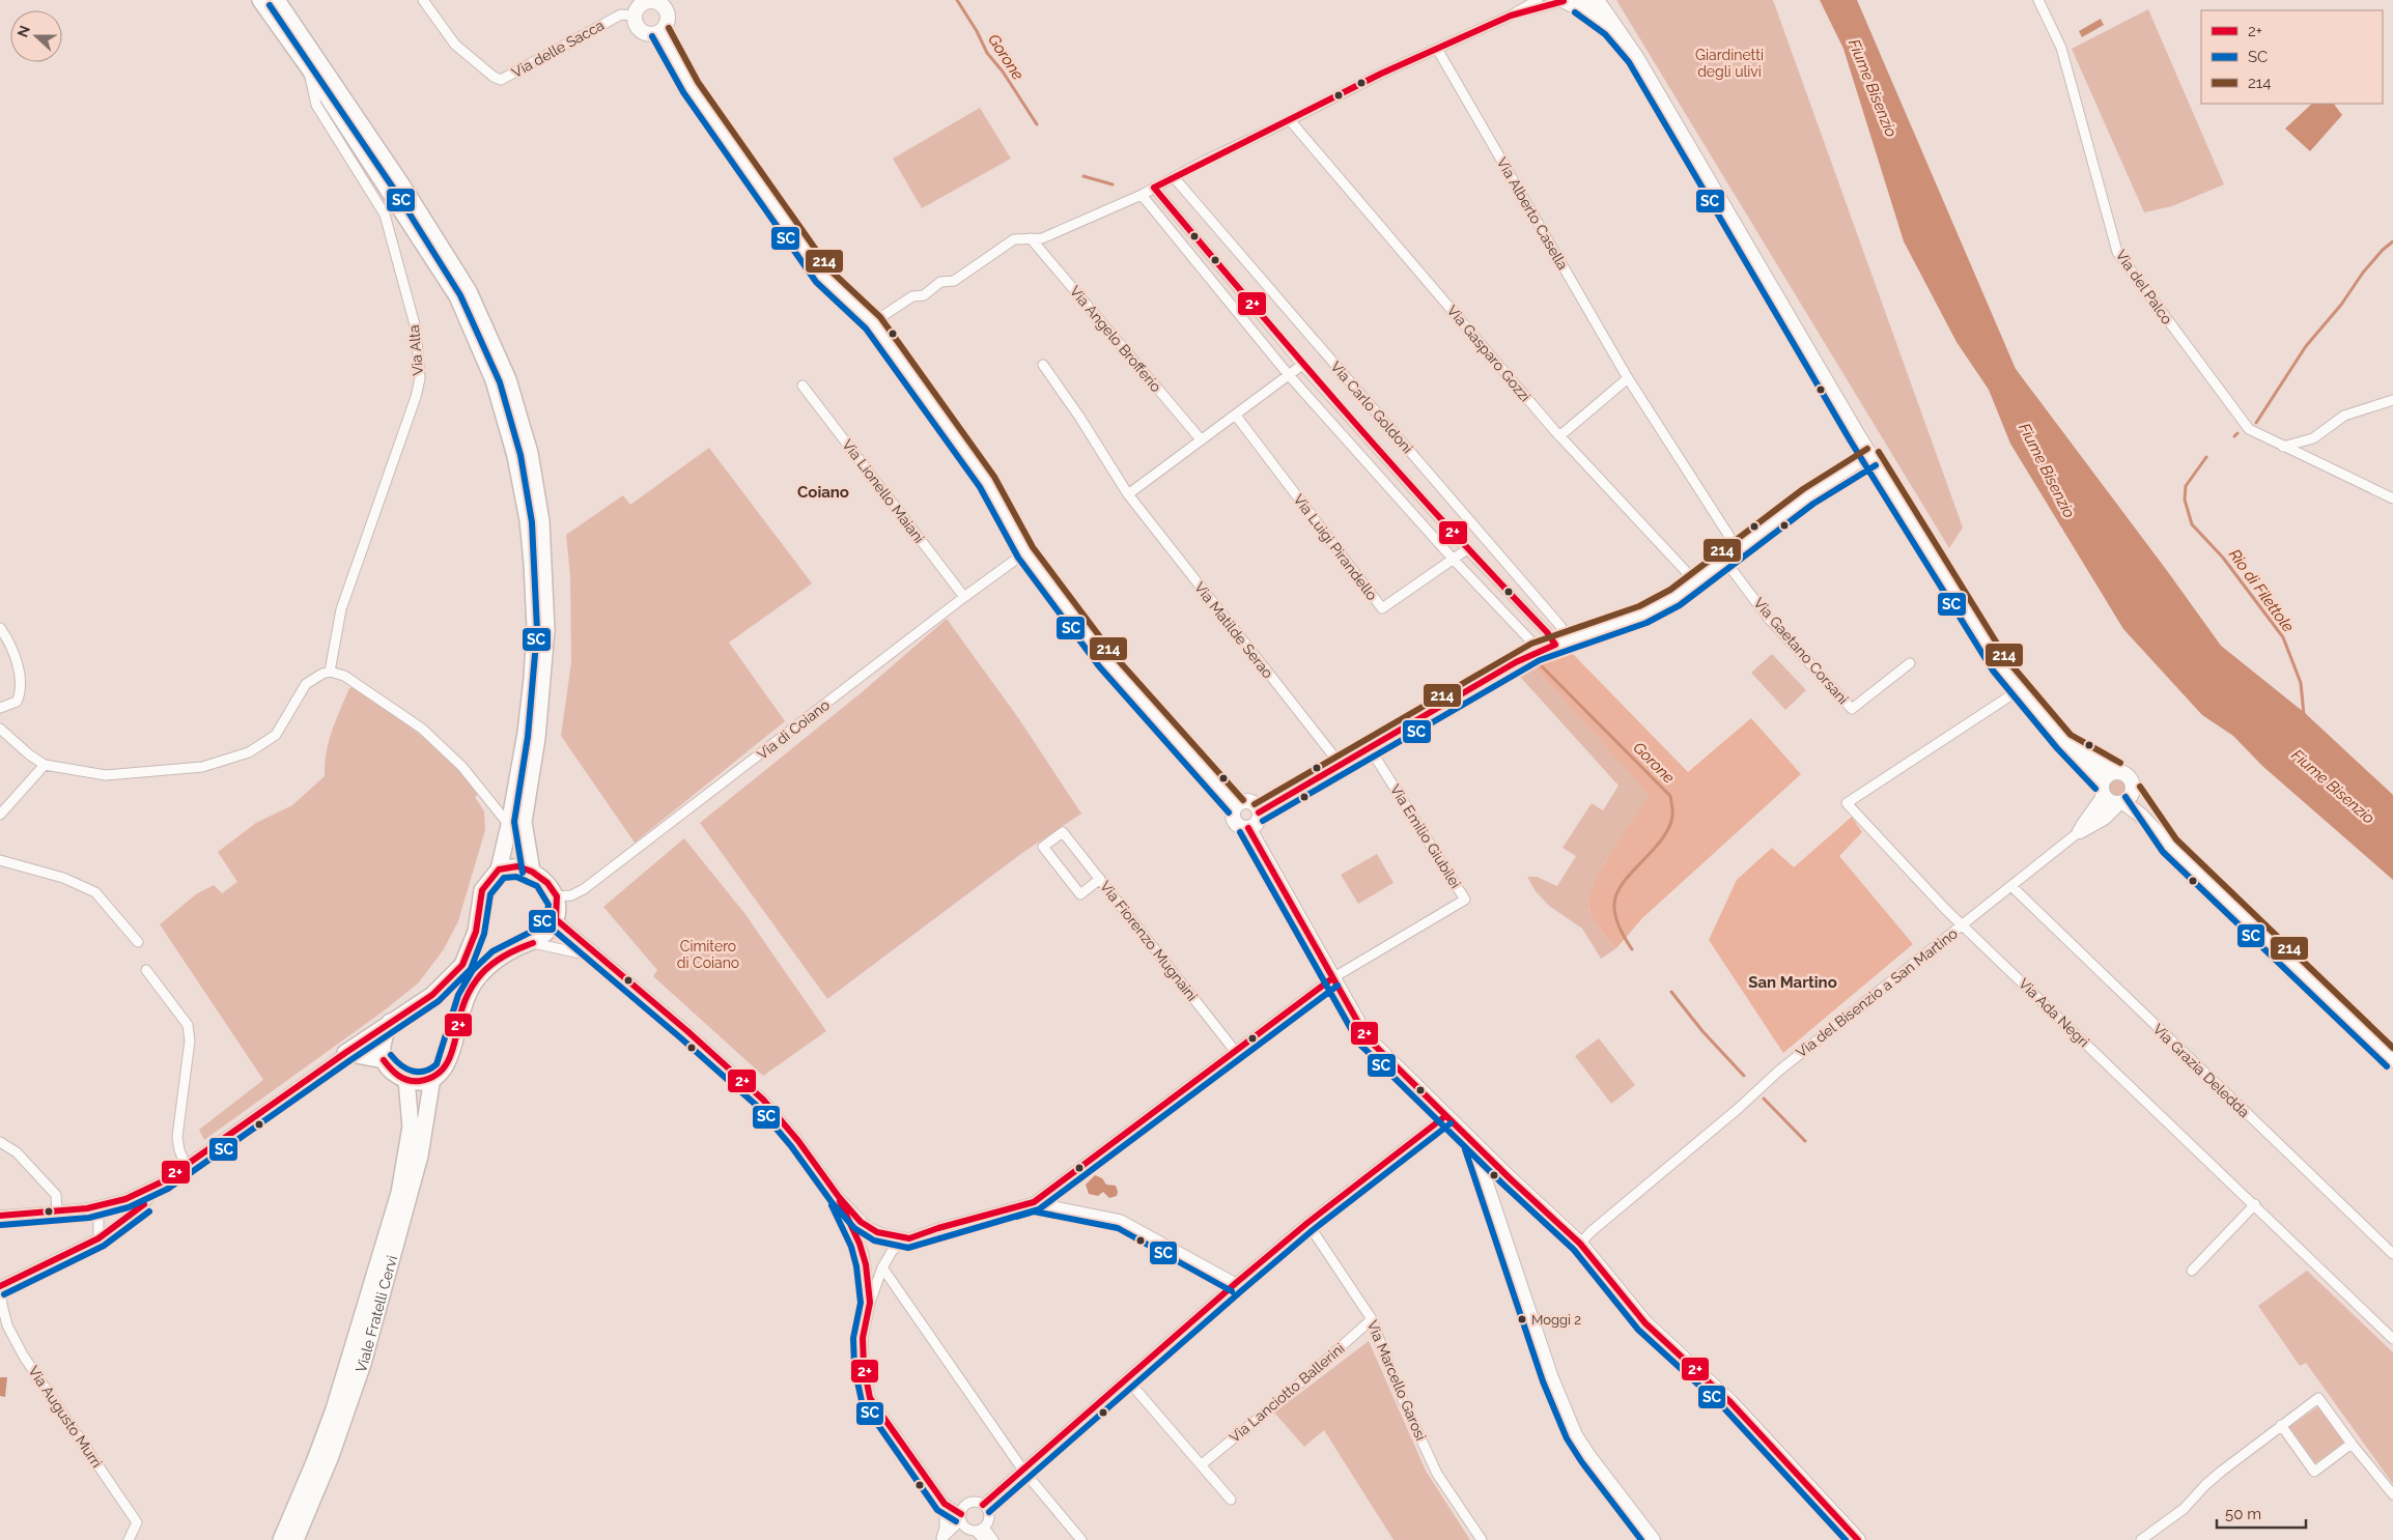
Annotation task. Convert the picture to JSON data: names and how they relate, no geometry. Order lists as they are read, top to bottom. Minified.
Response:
{"streets":{"main road":["Viale Fratelli Cervi"],"street":["Via delle Sacca","Via Alberto Casella","Via del Palco","Via Angelo Brofferio","Via Alta","Via Gasparo Gozzi","Via Carlo Goldoni","Via Lionello Maiani","Via Luigi Pirandello","Via Matilde Serao","Via Gaetano Corsani","Via di Coiano","Via Emilio Giubilei","Via Fiorenzo Mugnaini","Via del Bisenzio a San Martino","Via Ada Negri","Via Grazia Deledda","Via Marcello Garosi","Via Lanciotto Ballerini","Via Augusto Murri"]},"crossings":[["Via Lionello Maiani","Via di Coiano"],["Via Emilio Giubilei","Via Fiorenzo Mugnaini"],["Via del Bisenzio a San Martino","Via Ada Negri"],["Via Marcello Garosi","Via Lanciotto Ballerini"]],"districts":["Coiano","San Martino"],"water":["Gorone","Fiume Bisenzio","Rio di Filettole"],"parks":["Giardinetti degli ulivi","Cimitero di Coiano"],"places":["Moggi 2"],"lines":["transit line 2+","transit line SC","transit line 214"],"legend":["2+","SC","214"],"scale_bar":"50 m","north":"left"}
